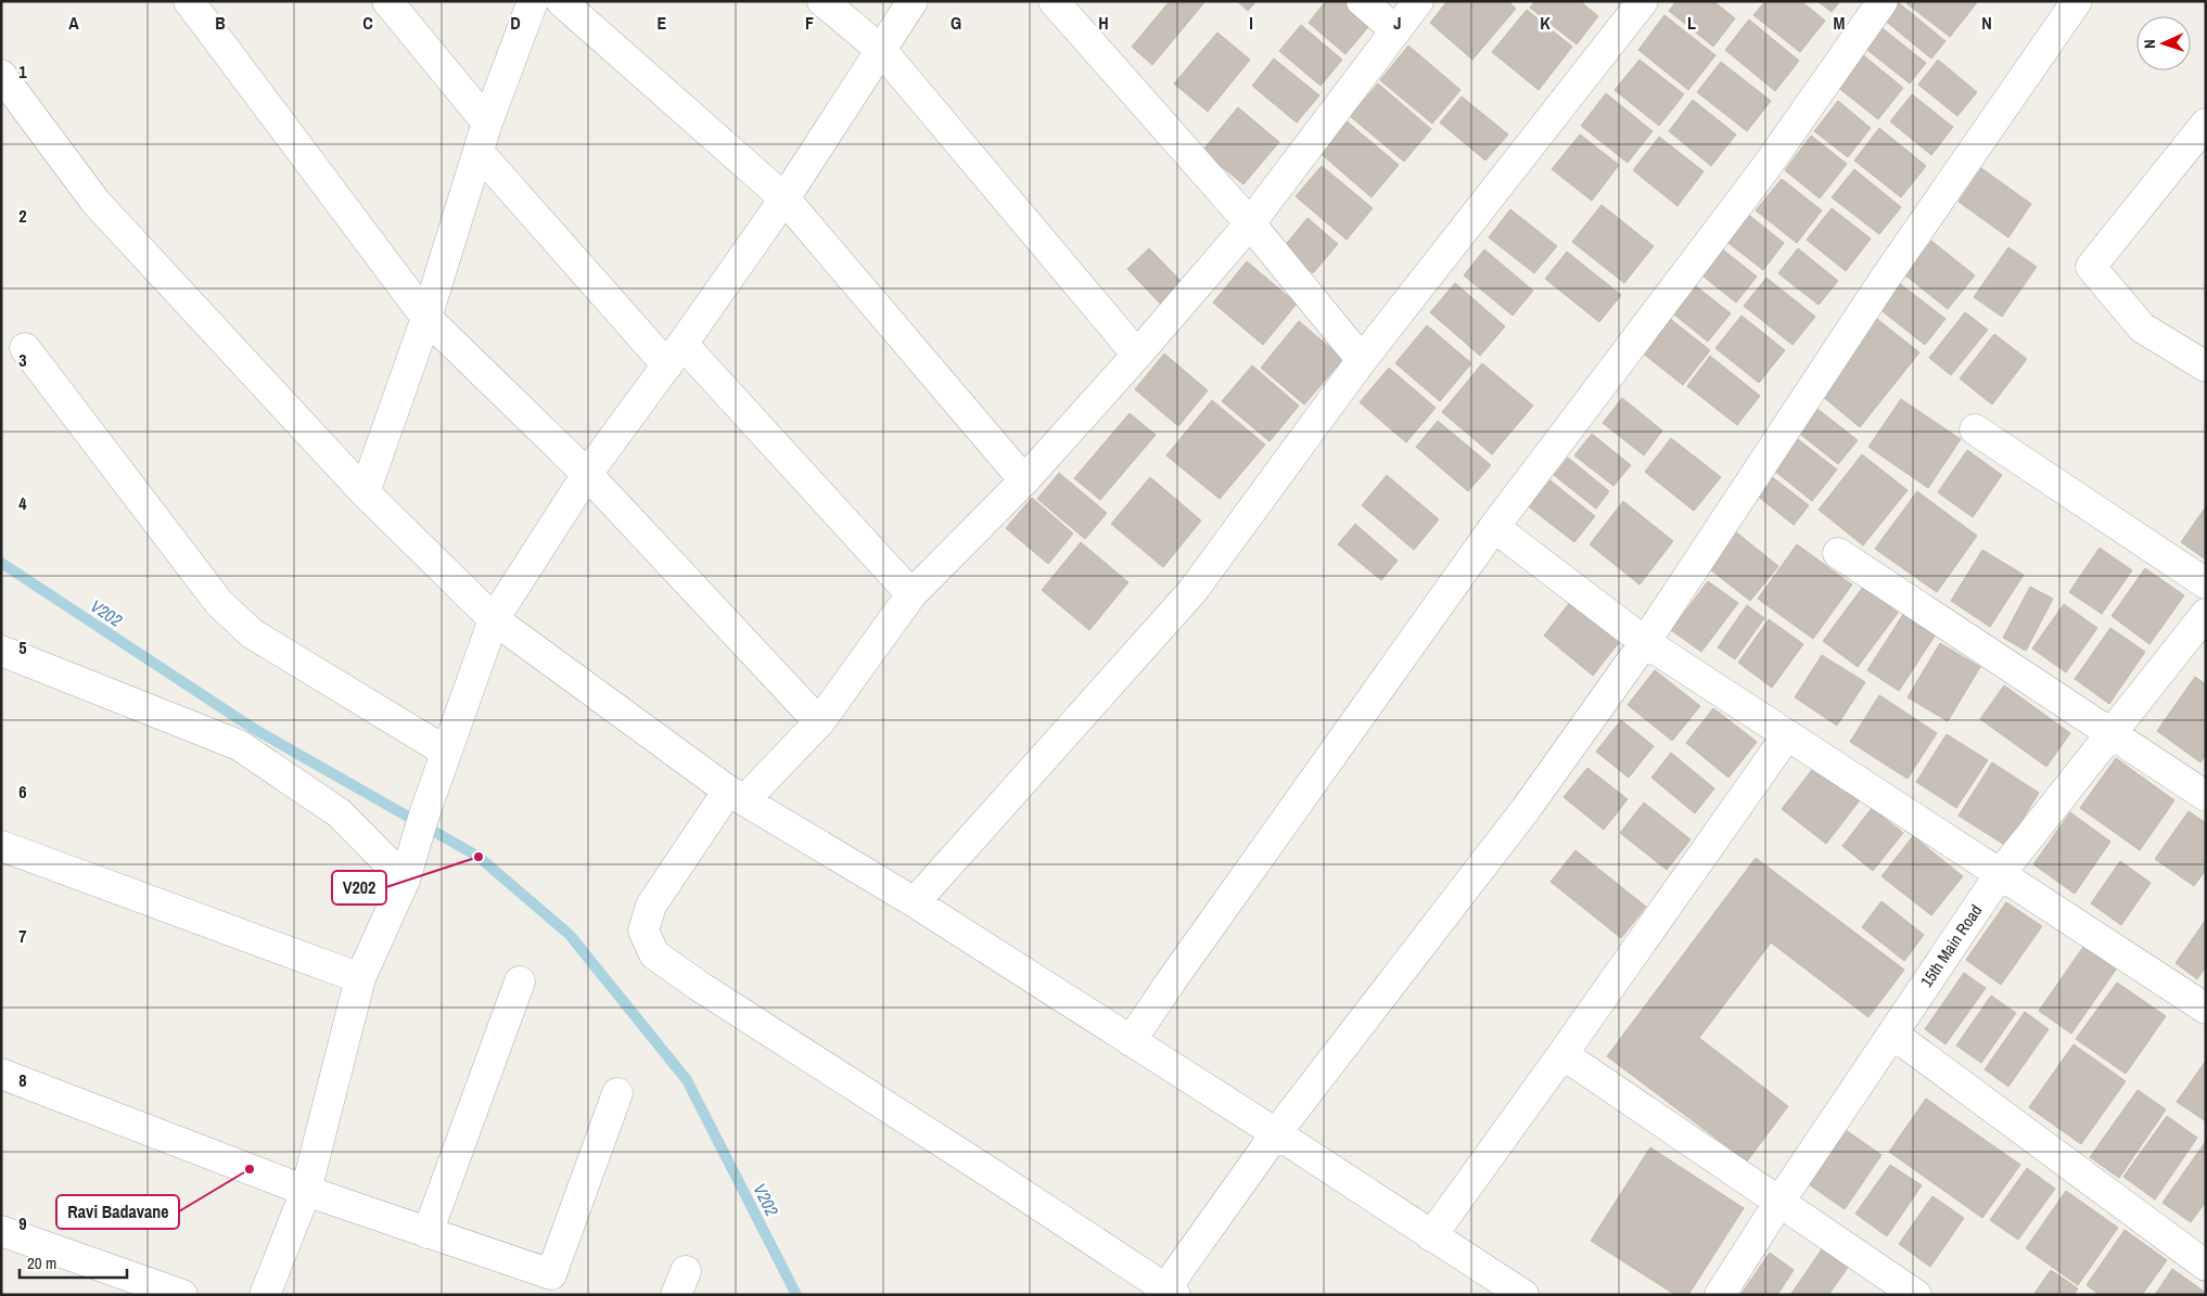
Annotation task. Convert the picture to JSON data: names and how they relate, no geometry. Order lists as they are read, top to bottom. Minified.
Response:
{"streets":{"street":["15th Main Road"]},"water":["V202"],"places":["V202","Ravi Badavane"],"scale_bar":"20 m","north":"left","grid":{"columns":["A","B","C","D","E","F","G","H","I","J","K","L","M","N"],"rows":["1","2","3","4","5","6","7","8","9"]}}
